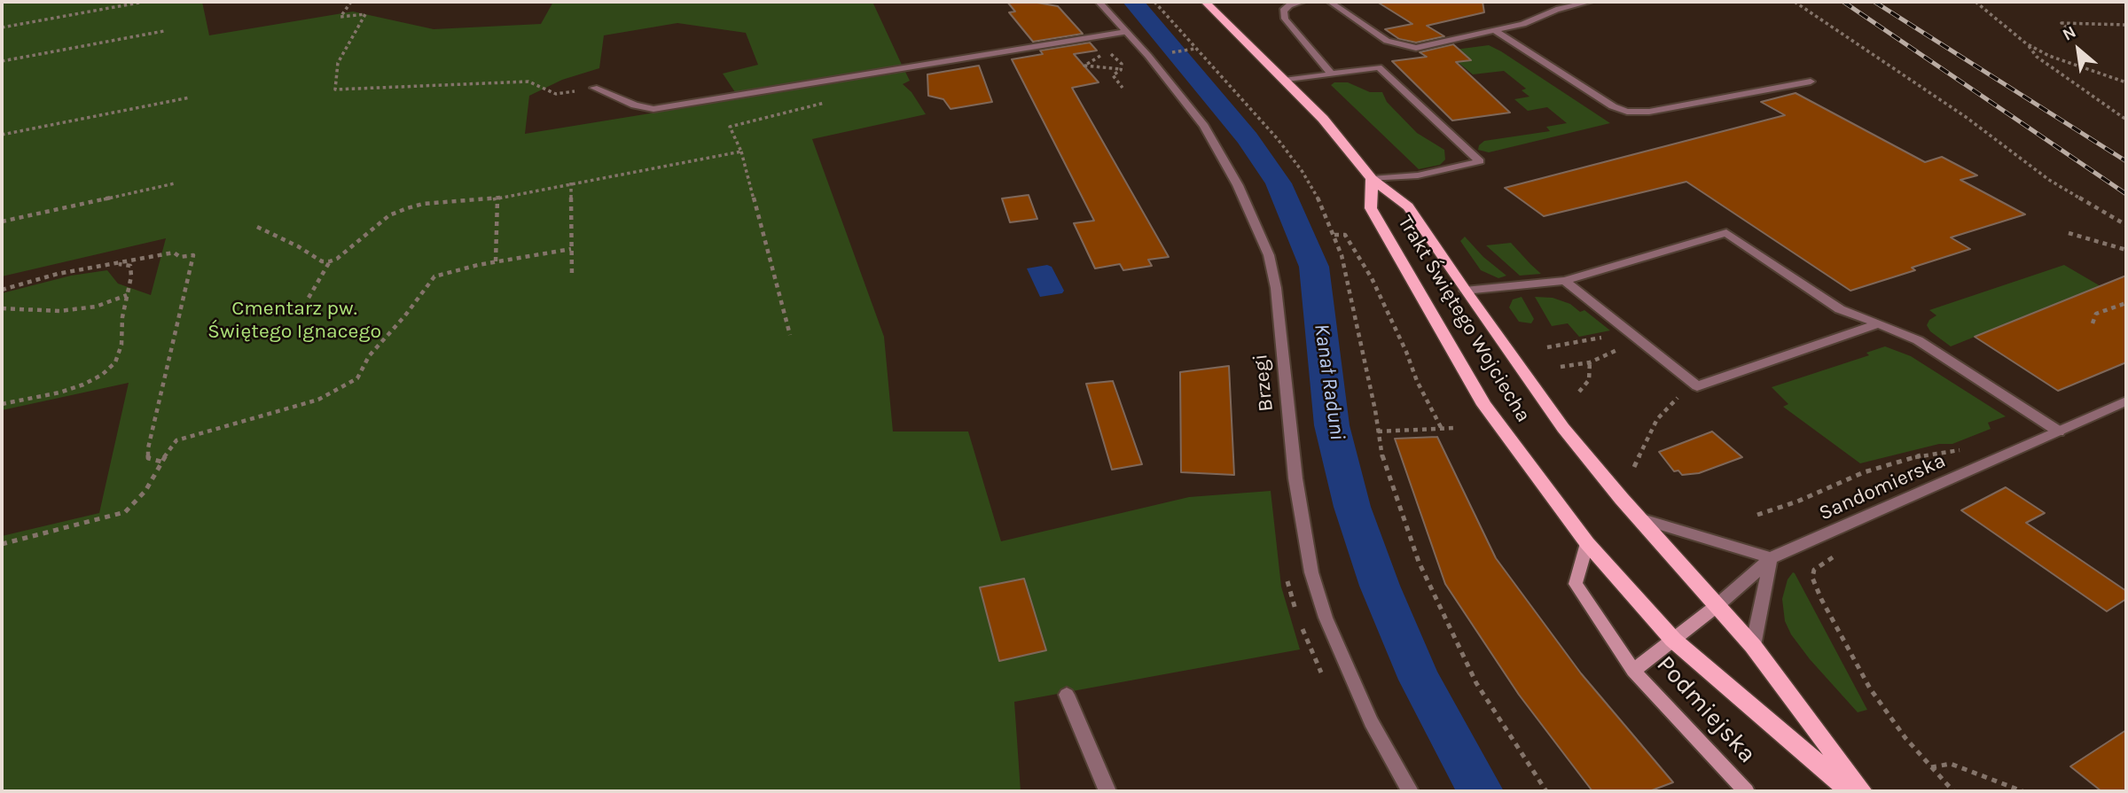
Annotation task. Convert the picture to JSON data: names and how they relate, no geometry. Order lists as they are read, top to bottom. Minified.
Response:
{"streets":{"main road":["Trakt Świętego Wojciecha","Sandomierska","Podmiejska"],"street":["Brzegi"]},"crossings":[["Trakt Świętego Wojciecha","Sandomierska"],["Trakt Świętego Wojciecha","Podmiejska"],["Sandomierska","Podmiejska"]],"water":["Kanał Raduni"],"parks":["Cmentarz pw. Świętego Ignacego"],"north":"top left"}
